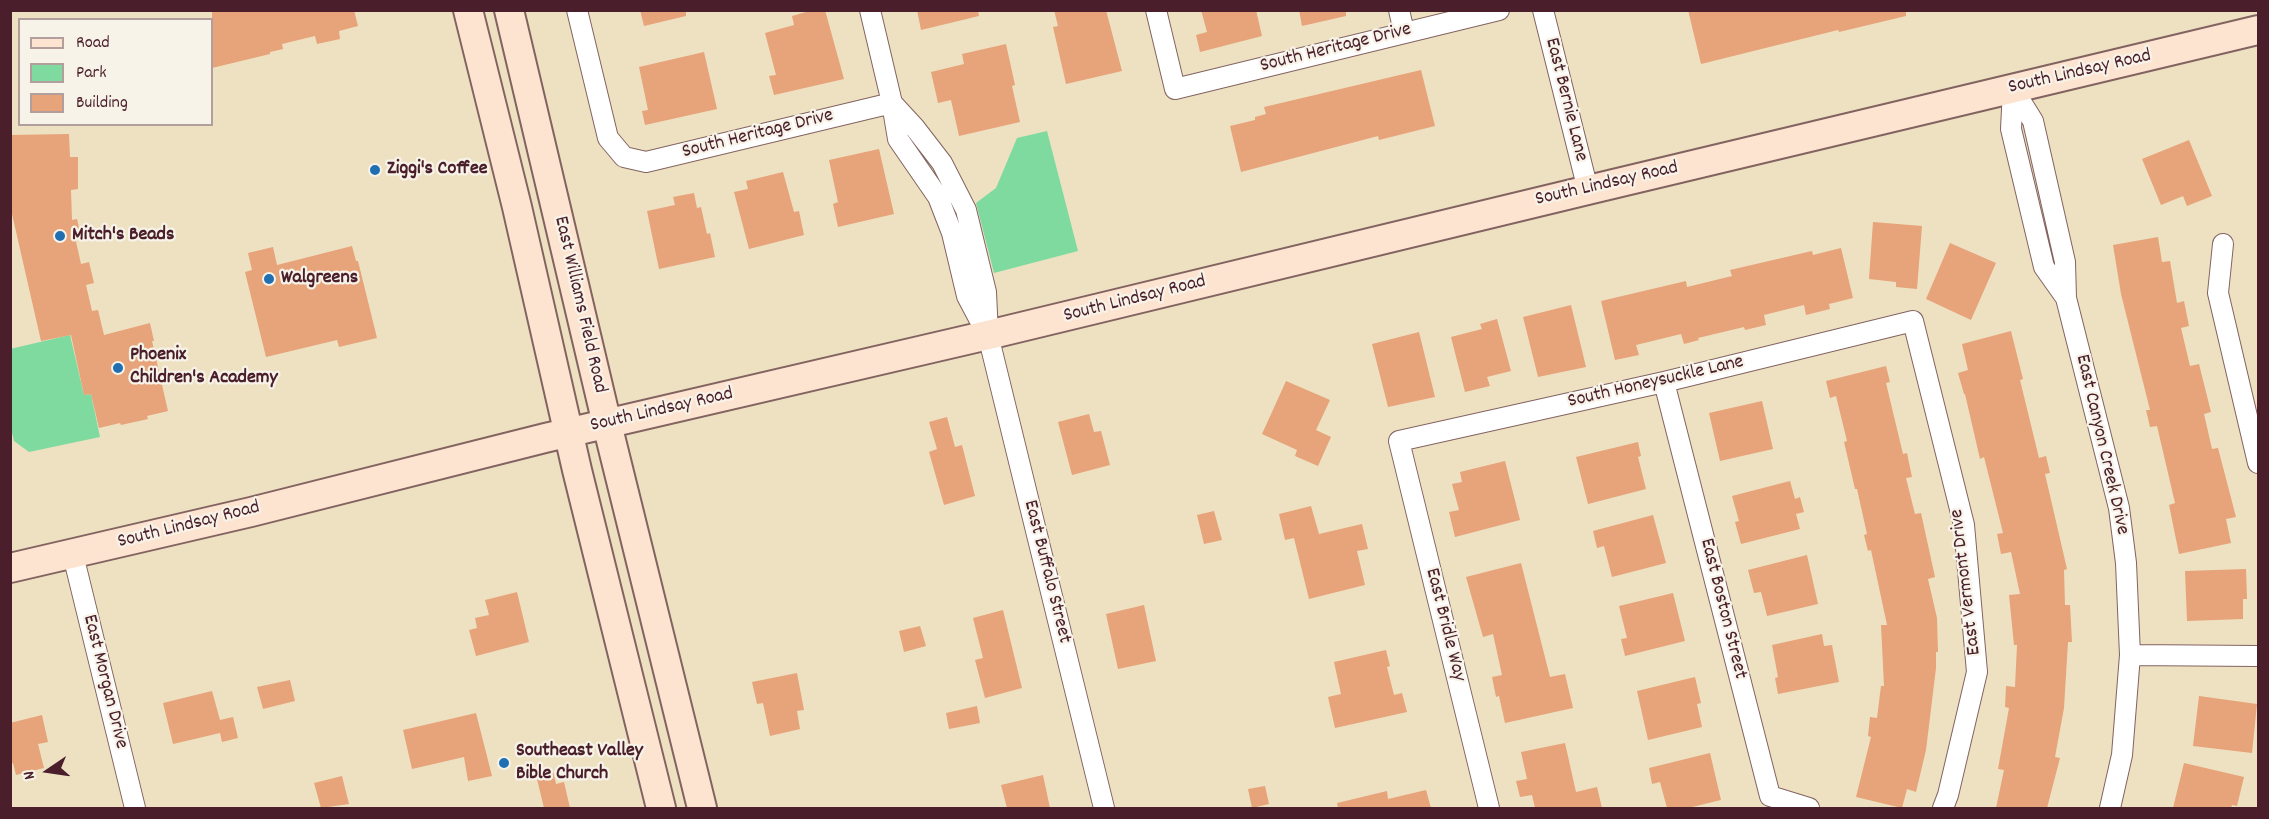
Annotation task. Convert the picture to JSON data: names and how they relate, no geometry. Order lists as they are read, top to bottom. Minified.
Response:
{"streets":{"main road":["South Lindsay Road","East Williams Field Road"],"street":["South Heritage Drive","East Bernie Lane","South Honeysuckle Lane","East Canyon Creek Drive","East Buffalo Street","East Vermont Drive","East Boston Street","East Bridle Way","East Morgan Drive"]},"crossings":[["South Heritage Drive","East Buffalo Street"],["South Lindsay Road","East Bernie Lane"],["South Lindsay Road","East Williams Field Road"],["South Lindsay Road","East Canyon Creek Drive"],["South Lindsay Road","East Buffalo Street"],["South Lindsay Road","East Morgan Drive"],["South Honeysuckle Lane","East Vermont Drive"],["South Honeysuckle Lane","East Boston Street"],["South Honeysuckle Lane","East Bridle Way"]],"places":["Ziggi's Coffee","Mitch's Beads","Walgreens","Phoenix Children's Academy","Southeast Valley Bible Church"],"legend":["Road","Park","Building"],"north":"left"}
